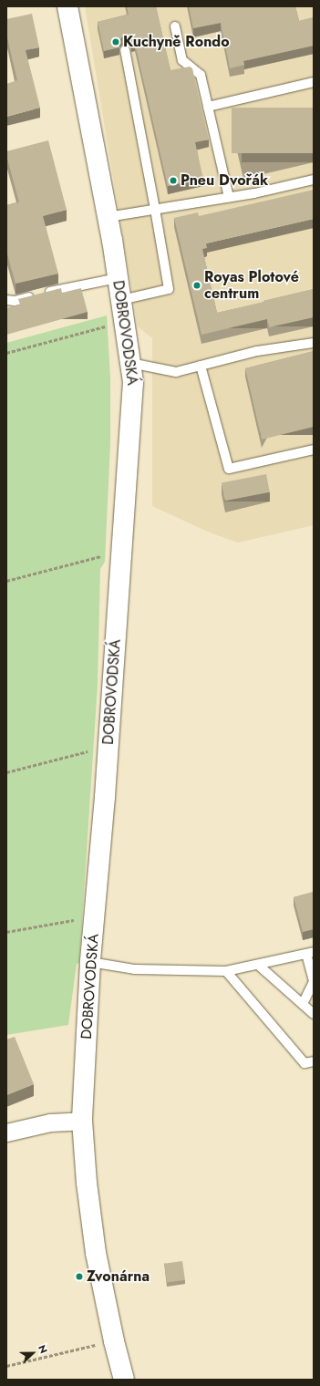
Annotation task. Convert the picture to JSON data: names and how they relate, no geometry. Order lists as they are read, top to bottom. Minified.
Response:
{"streets":{"street":["DOBROVODSKÁ"]},"places":["Kuchyně Rondo","Pneu Dvořák","Royas Plotové centrum","Zvonárna"],"north":"right"}
